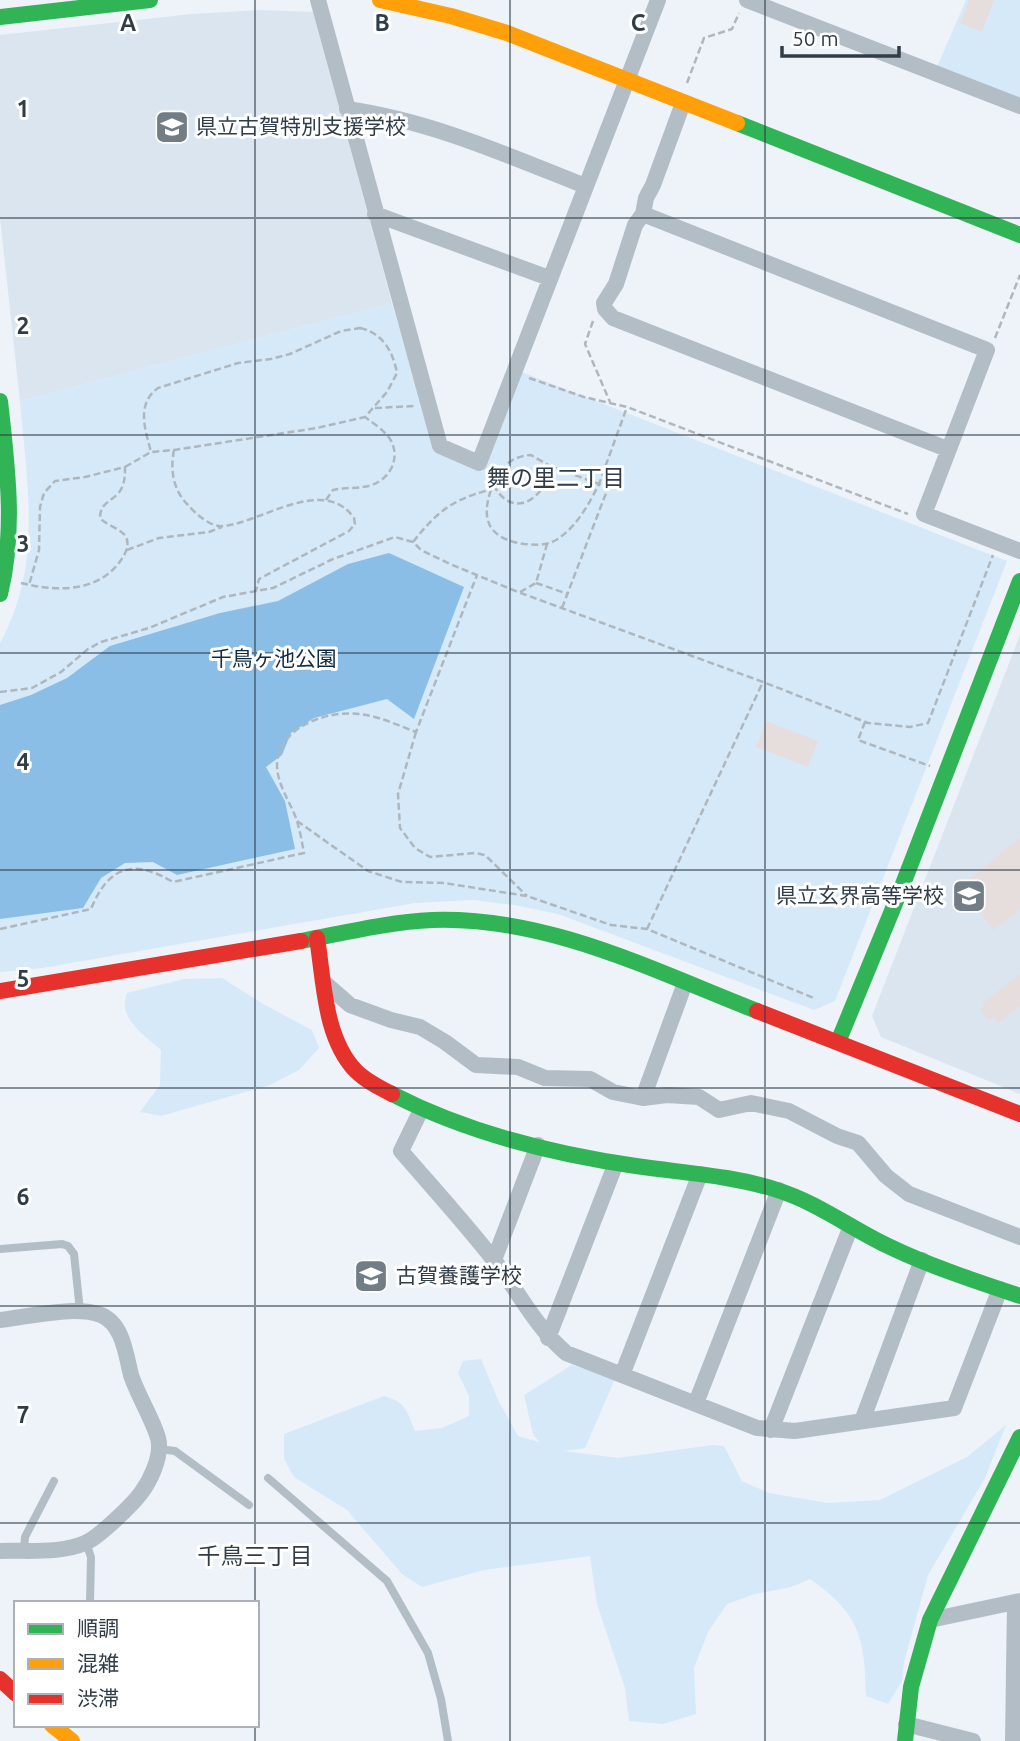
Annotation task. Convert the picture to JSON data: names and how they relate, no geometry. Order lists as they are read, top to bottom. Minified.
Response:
{"districts":["舞の里二丁目","千鳥三丁目"],"parks":["千鳥ヶ池公園"],"places":{"school or university":["県立古賀特別支援学校","県立玄界高等学校","古賀養護学校"]},"legend":["順調","混雑","渋滞"],"scale_bar":"50 m","grid":{"columns":["A","B","C"],"rows":["1","2","3","4","5","6","7"]}}
